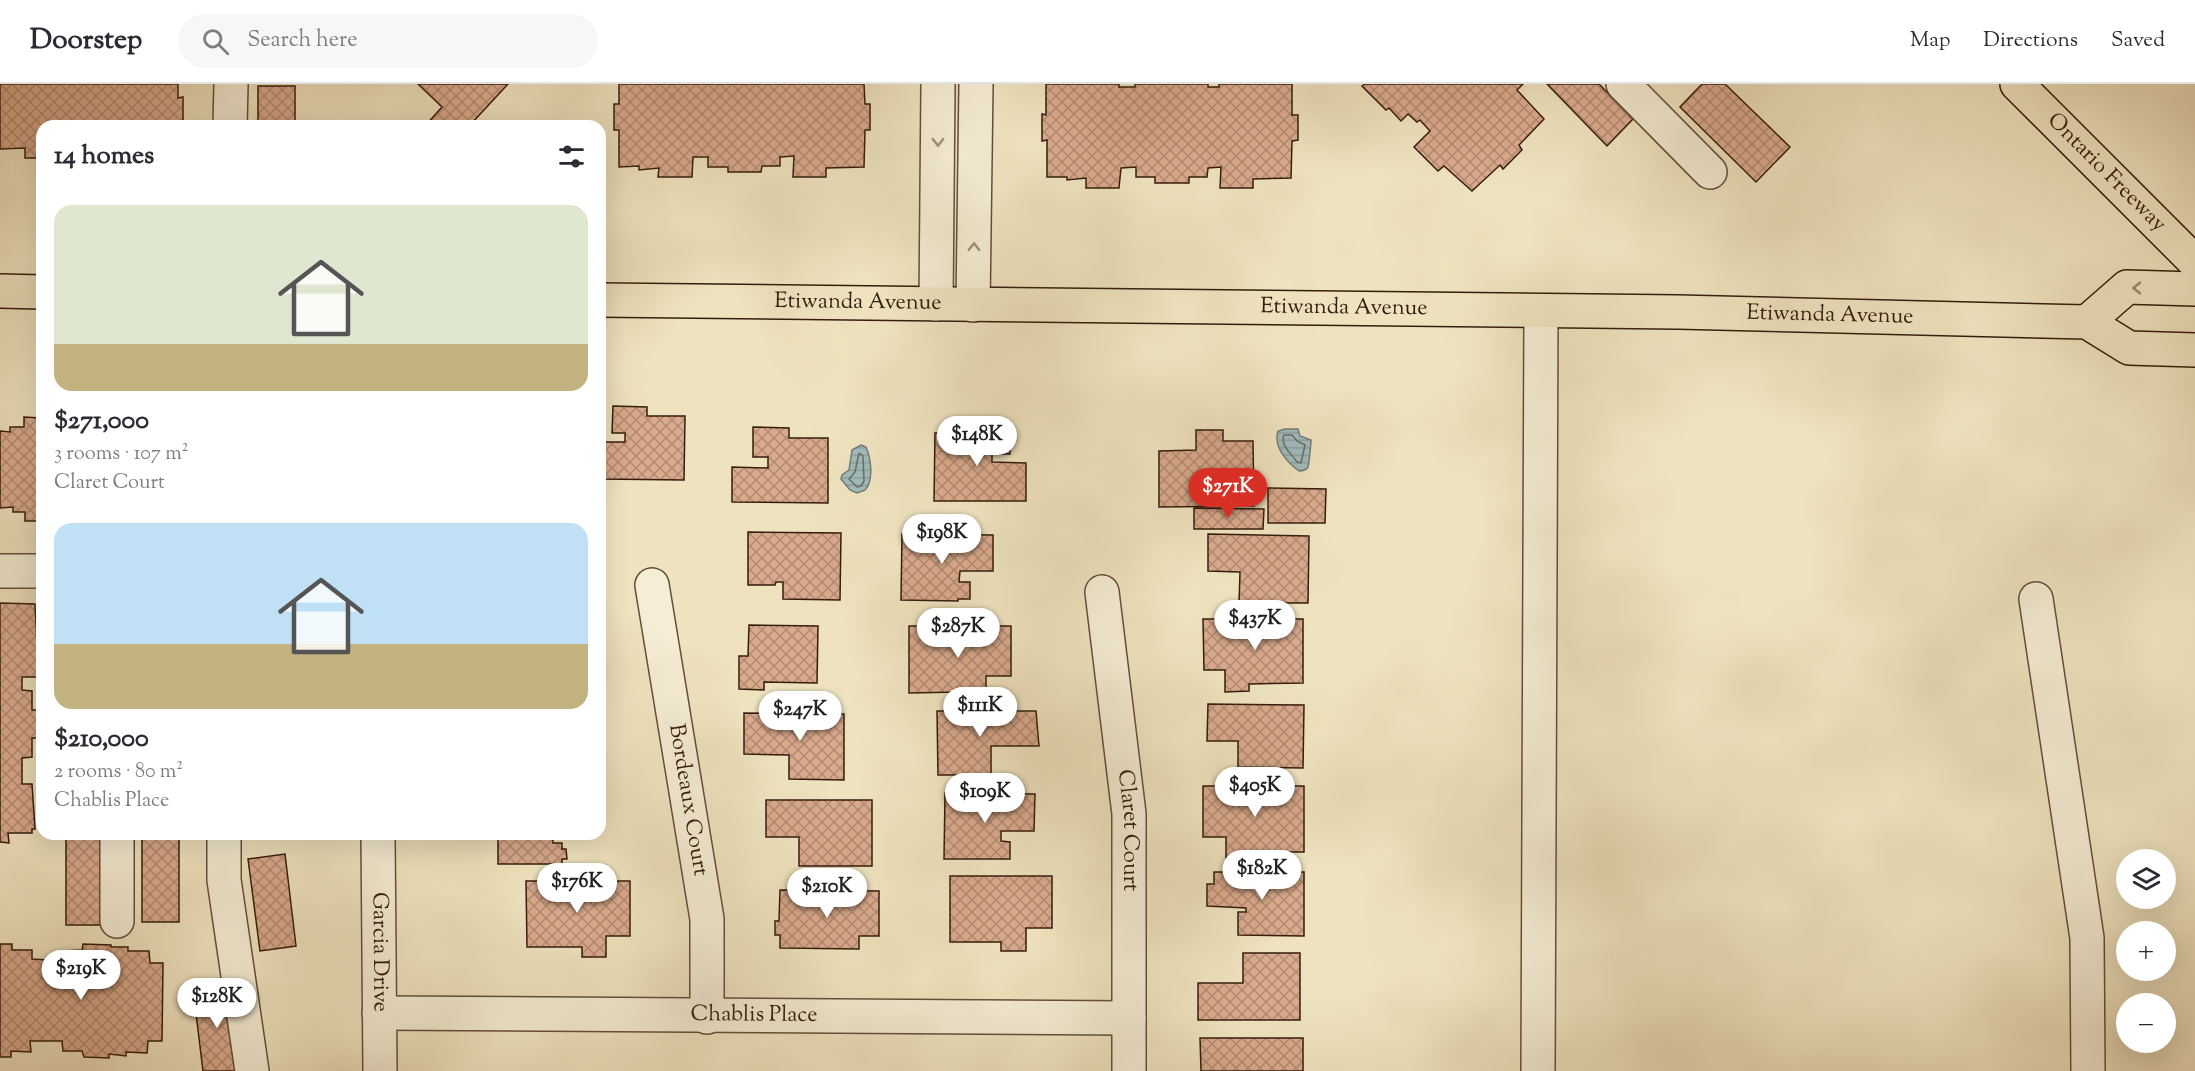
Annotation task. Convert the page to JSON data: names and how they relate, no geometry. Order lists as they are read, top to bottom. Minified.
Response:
{"streets":{"main road":["Ontario Freeway","Etiwanda Avenue"],"street":["Bordeaux Court","Claret Court","Garcia Drive","Chablis Place"]},"crossings":[["Bordeaux Court","Chablis Place"],["Claret Court","Chablis Place"],["Garcia Drive","Chablis Place"]],"page":{"header":"Doorstep","search":"Search here","nav":["Map","Directions","Saved"],"heading":"14 homes","list":[{"name":"$271,000","note":"3 rooms · 107 m² · Claret Court"},{"name":"$210,000","note":"2 rooms · 80 m² · Chablis Place"}],"price":["$148K","$271K","$198K","$437K","$287K","$111K","$247K","$405K","$109K","$182K","$176K","$210K","$219K","$128K"],"map_buttons":["+","−"]}}
